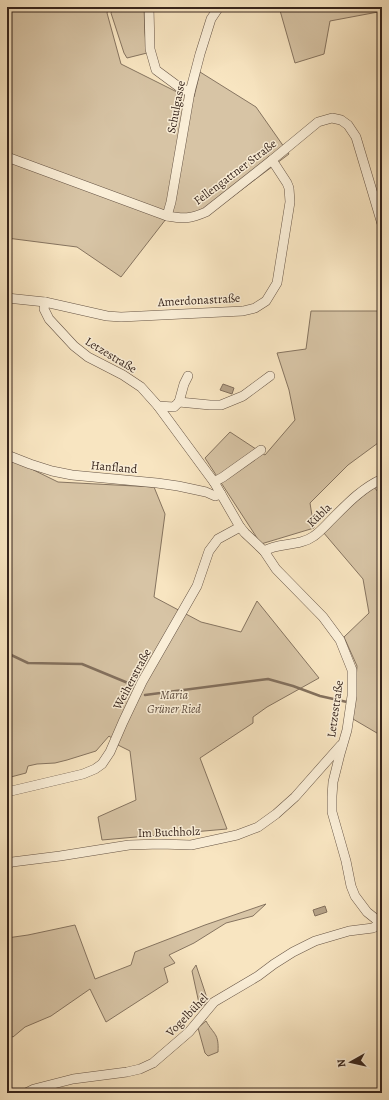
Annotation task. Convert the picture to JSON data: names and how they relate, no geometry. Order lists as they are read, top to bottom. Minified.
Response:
{"streets":{"street":["Schulgasse","Fellengattner Straße","Amerdonastraße","Letzestraße","Hanfland","Kübla","Weiherstraße","Im Buchholz","Vogelbühel"]},"crossings":[["Schulgasse","Fellengattner Straße"],["Fellengattner Straße","Amerdonastraße"],["Amerdonastraße","Letzestraße"],["Letzestraße","Hanfland"],["Letzestraße","Kübla"],["Letzestraße","Weiherstraße"],["Letzestraße","Im Buchholz"],["Letzestraße","Vogelbühel"]],"parks":["Maria Grüner Ried"],"north":"left"}
